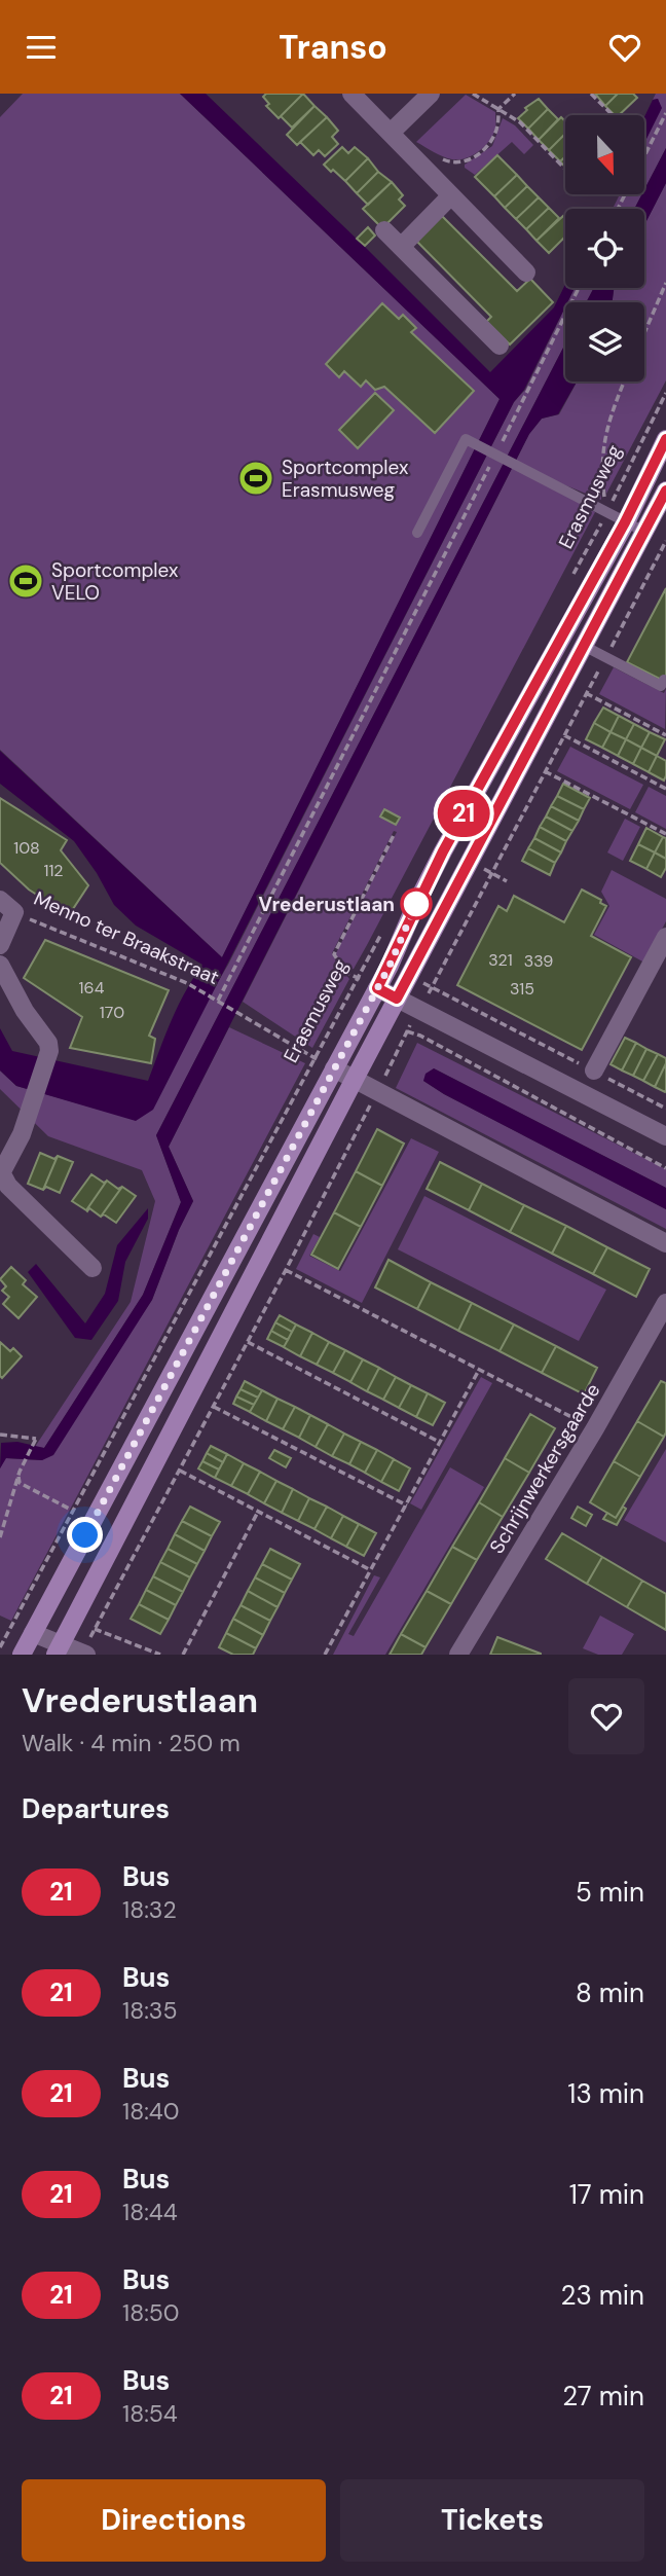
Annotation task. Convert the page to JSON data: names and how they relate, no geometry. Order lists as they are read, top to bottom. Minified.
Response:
{"streets":{"street":["Menno ter Braakstraat","Schrijnwerkersgaarde"],"path":["Erasmusweg"]},"crossings":[["Erasmusweg","Menno ter Braakstraat"]],"places":{"sports":["Sportcomplex Erasmusweg","Sportcomplex VELO"],"other":["Vrederustlaan"]},"lines":["bus line 21"],"house_numbers":["108","112","321","339","164","315","170"],"north":"bottom","page":{"header":"Transo","on_map":"21","heading":[["Vrederustlaan","Walk · 4 min · 250 m"],"Departures"],"list":[{"mark":"21","name":"Bus","note":"18:32","value":"5 min"},{"mark":"21","name":"Bus","note":"18:35","value":"8 min"},{"mark":"21","name":"Bus","note":"18:40","value":"13 min"},{"mark":"21","name":"Bus","note":"18:44","value":"17 min"},{"mark":"21","name":"Bus","note":"18:50","value":"23 min"},{"mark":"21","name":"Bus","note":"18:54","value":"27 min"}],"buttons":["Directions","Tickets"]}}
